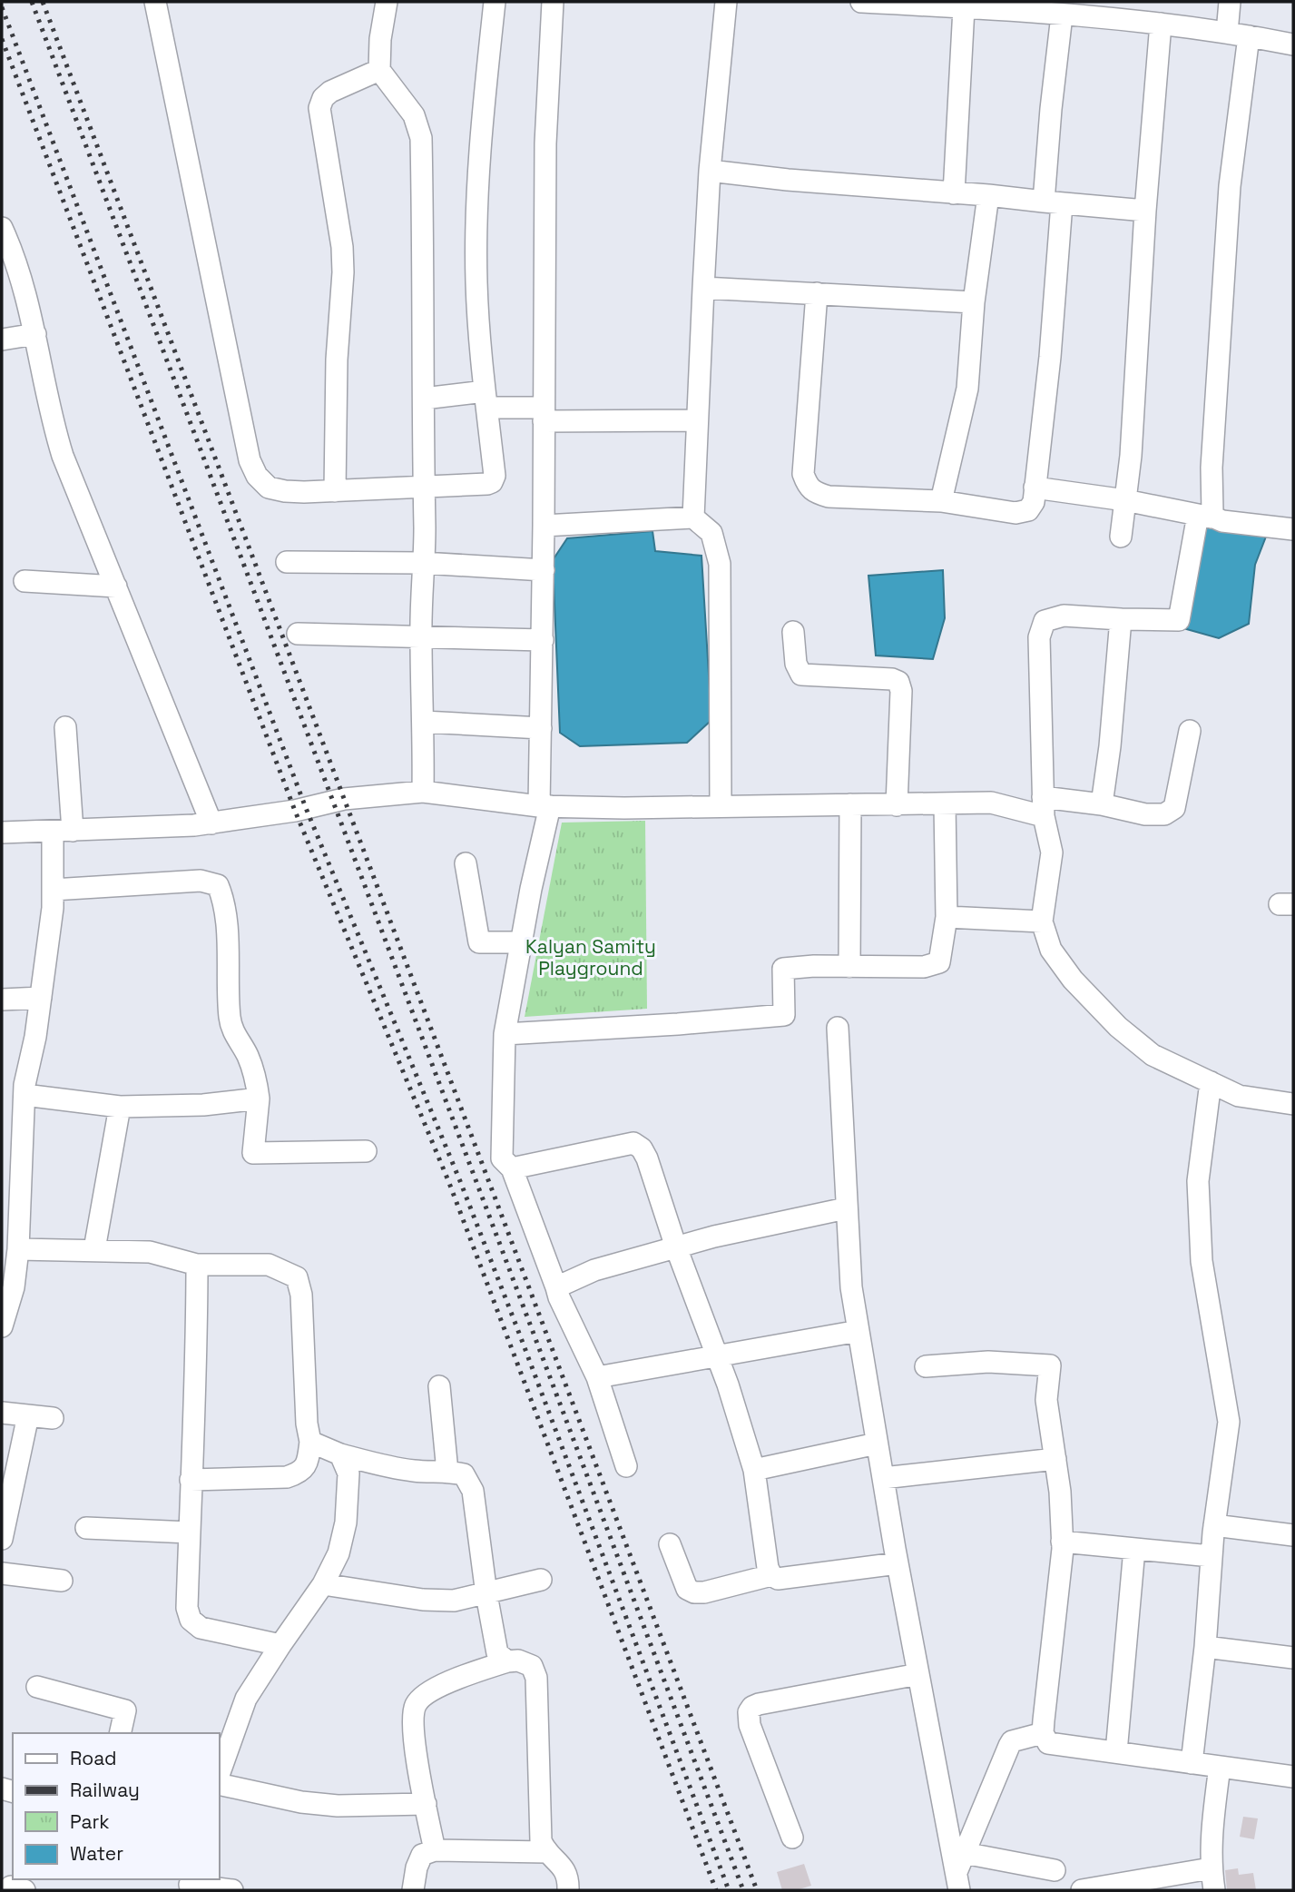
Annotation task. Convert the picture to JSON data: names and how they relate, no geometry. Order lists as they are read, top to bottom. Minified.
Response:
{"parks":["Kalyan Samity Playground"],"legend":["Road","Railway","Park","Water"]}
